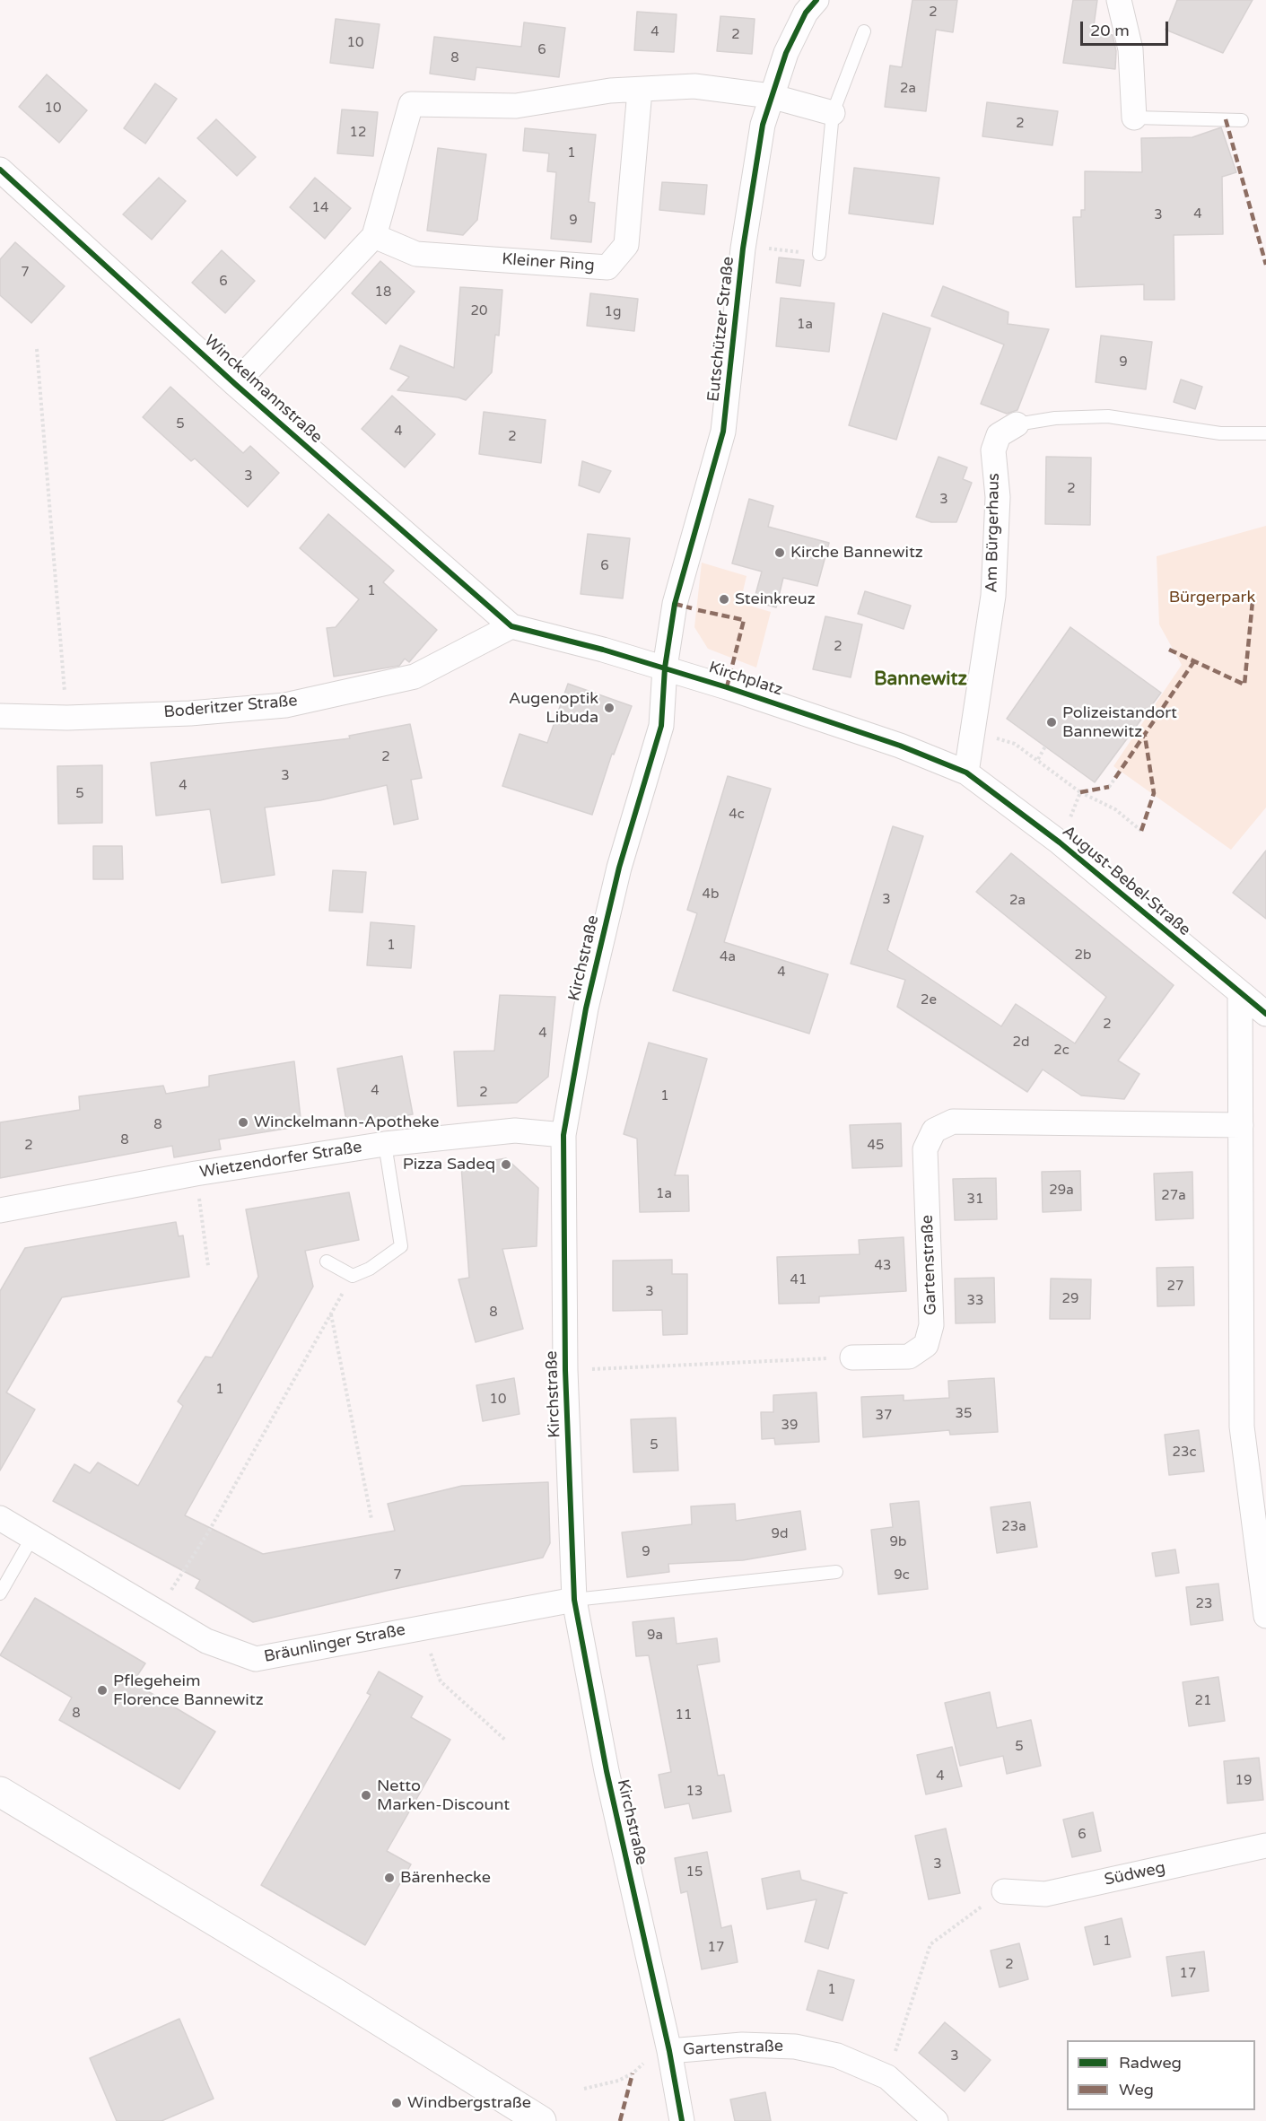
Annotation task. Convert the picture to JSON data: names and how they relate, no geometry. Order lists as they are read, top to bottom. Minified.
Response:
{"streets":{"street":["Kleiner Ring","Eutschützer Straße","Winckelmannstraße","Am Bürgerhaus","Kirchplatz","Boderitzer Straße","August-Bebel-Straße","Kirchstraße","Wietzendorfer Straße","Gartenstraße","Bräunlinger Straße","Südweg"]},"crossings":[["Eutschützer Straße","Kirchplatz"],["Eutschützer Straße","Kirchstraße"],["Winckelmannstraße","Kirchplatz"],["Winckelmannstraße","Boderitzer Straße"],["Am Bürgerhaus","Kirchplatz"],["Am Bürgerhaus","August-Bebel-Straße"],["Kirchplatz","Boderitzer Straße"],["Kirchplatz","August-Bebel-Straße"],["Kirchplatz","Kirchstraße"],["Kirchstraße","Wietzendorfer Straße"],["Kirchstraße","Gartenstraße"],["Kirchstraße","Bräunlinger Straße"]],"districts":["Bannewitz"],"parks":["Bürgerpark"],"places":["Kirche Bannewitz","Steinkreuz","Augenoptik Libuda","Polizeistandort Bannewitz","Winckelmann-Apotheke","Pizza Sadeq","Pflegeheim Florence Bannewitz","Netto Marken-Discount","Bärenhecke","Windbergstraße"],"house_numbers":["2","4","2","10","6","8","2a","10","2","12","1","14","4","3","9","7","6","18","20","1g","1a","9","5","4","2","3","2","3","6","1","2","2","3","4","5","4c","4b","3","2a","1","2b","4a","4","2e","2","4","2d","2c","4","2","1","8","8","2","45","29a","1a","27a","31","43","41","27","3","29","33","8","1","10","35","37","39","5","23c","23a","9d","9b","9","7","9c","23","9a","21","8","11","5","4","19","13","6","3","15","1","17","2","17","1","3"],"legend":["Radweg","Weg"],"scale_bar":"20 m"}
